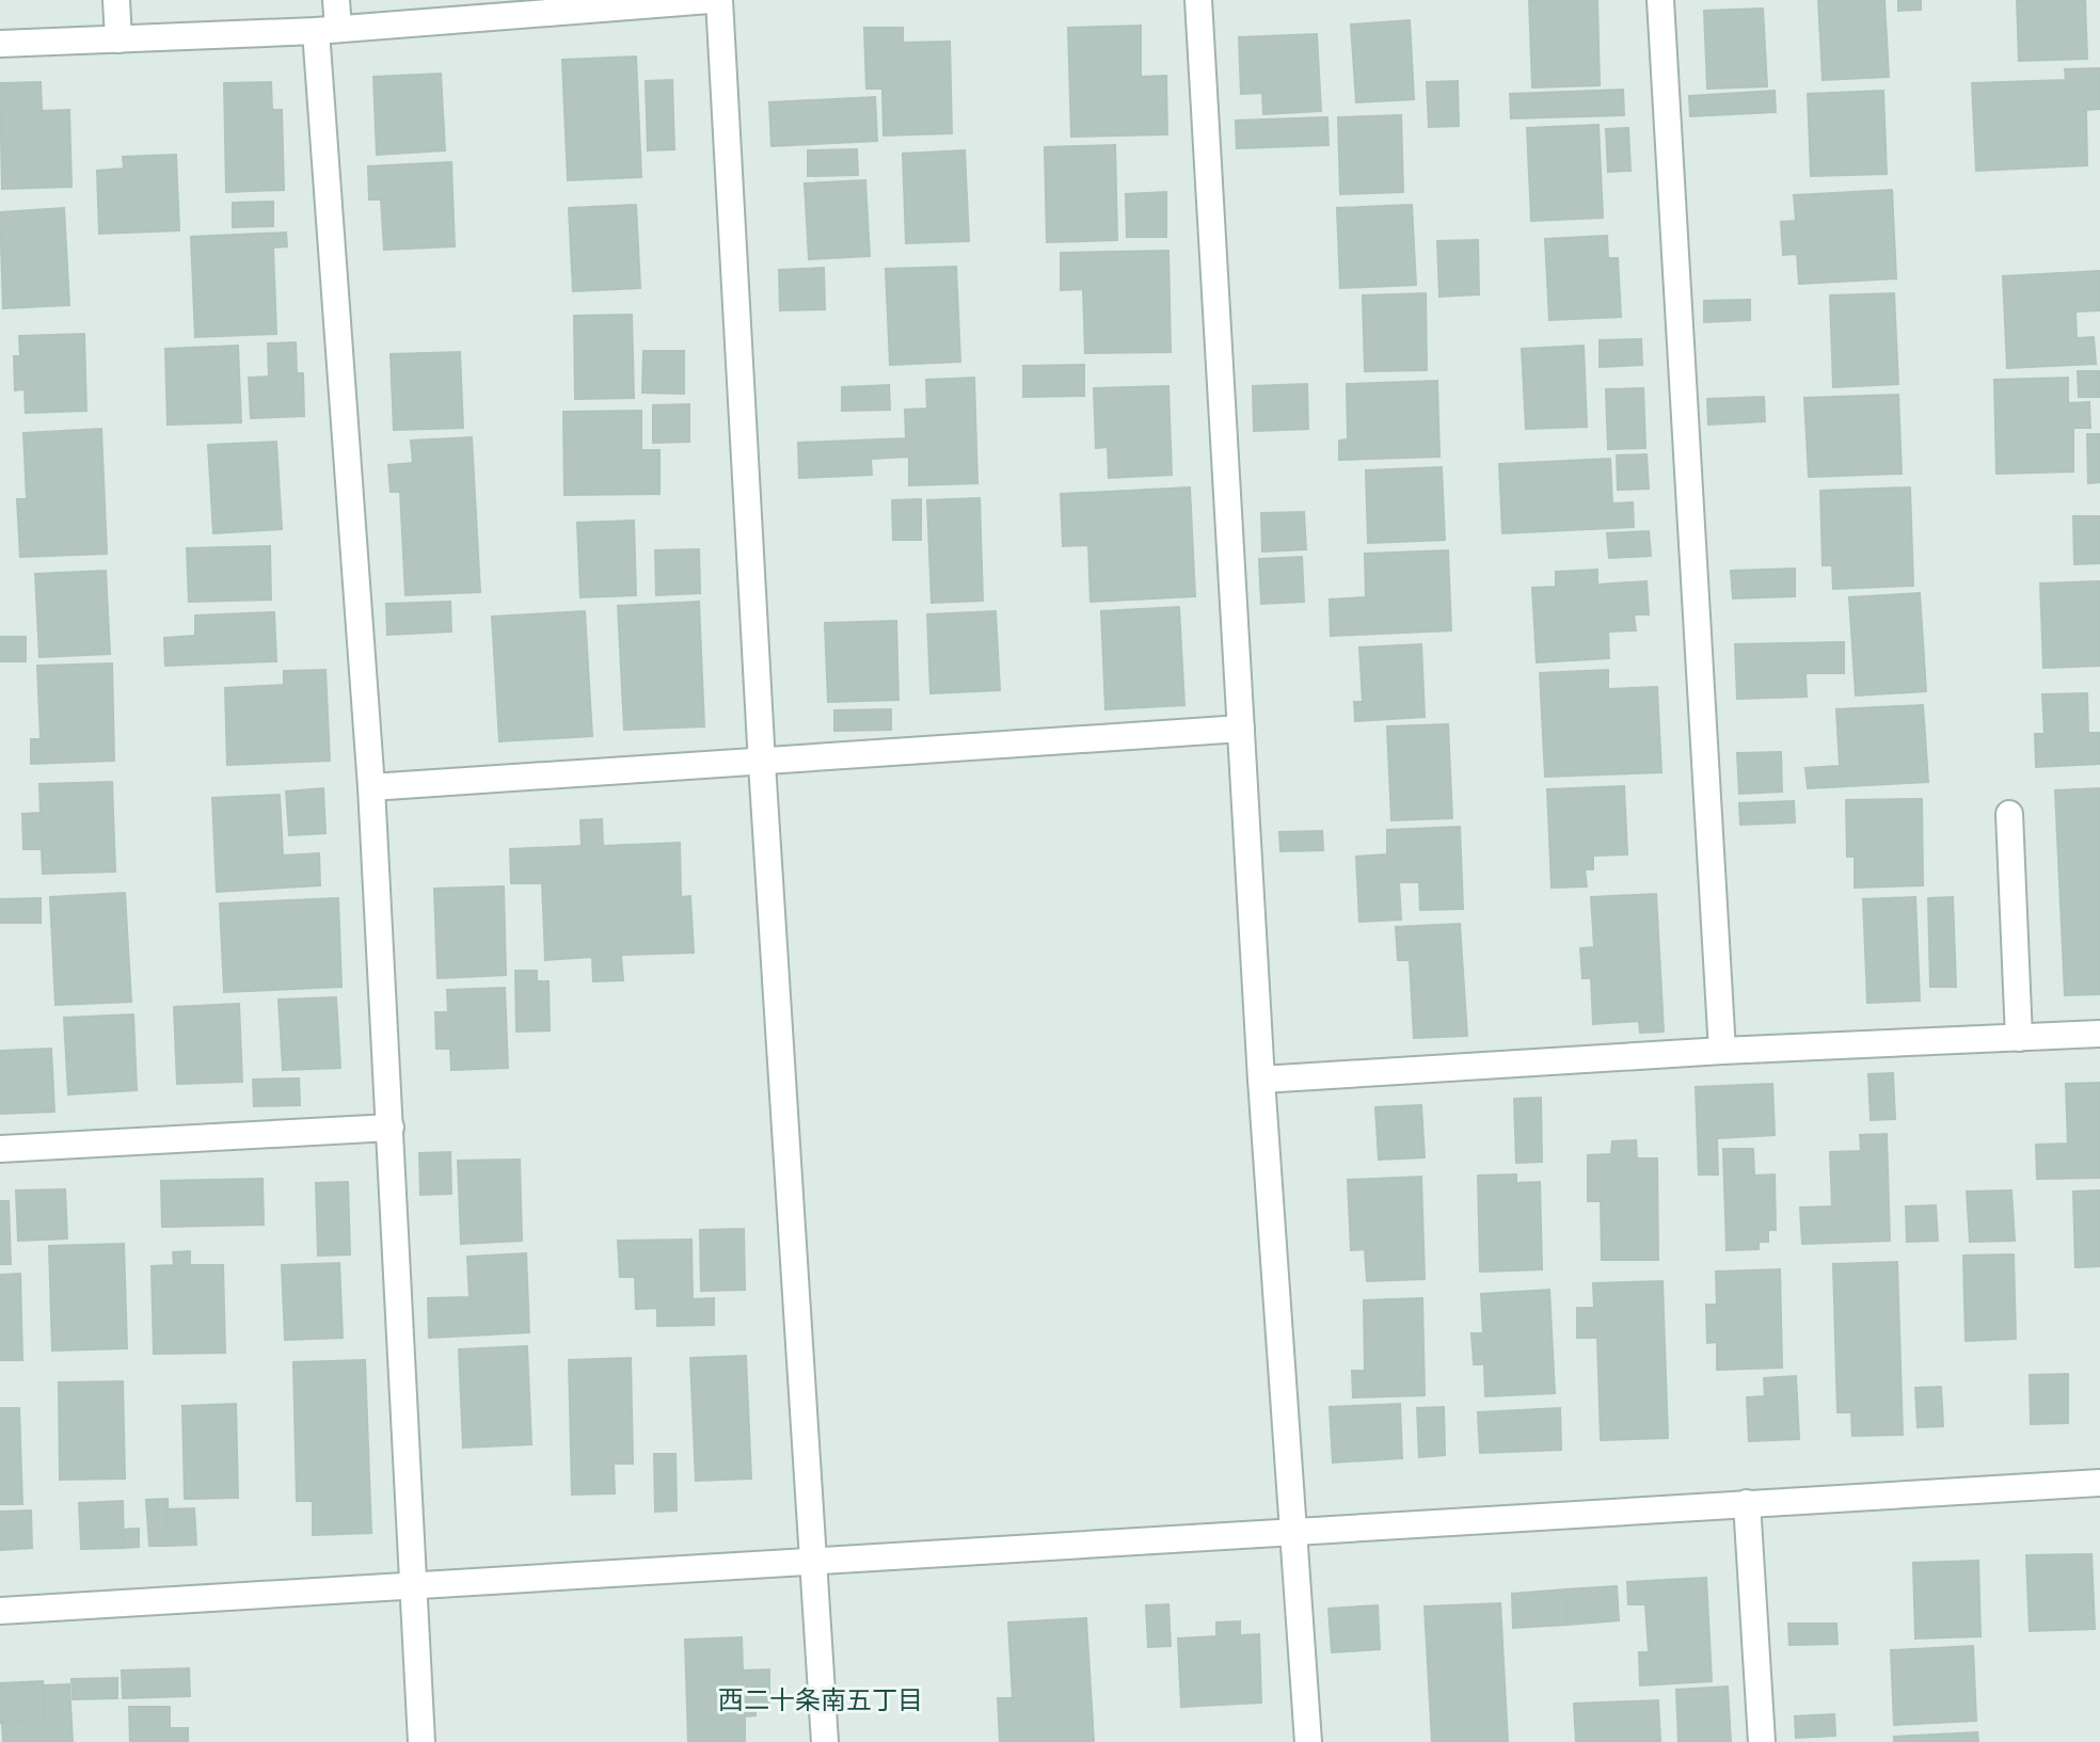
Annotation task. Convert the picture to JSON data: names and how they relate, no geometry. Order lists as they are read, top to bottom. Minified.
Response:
{"districts":["西二十条南五丁目"]}
